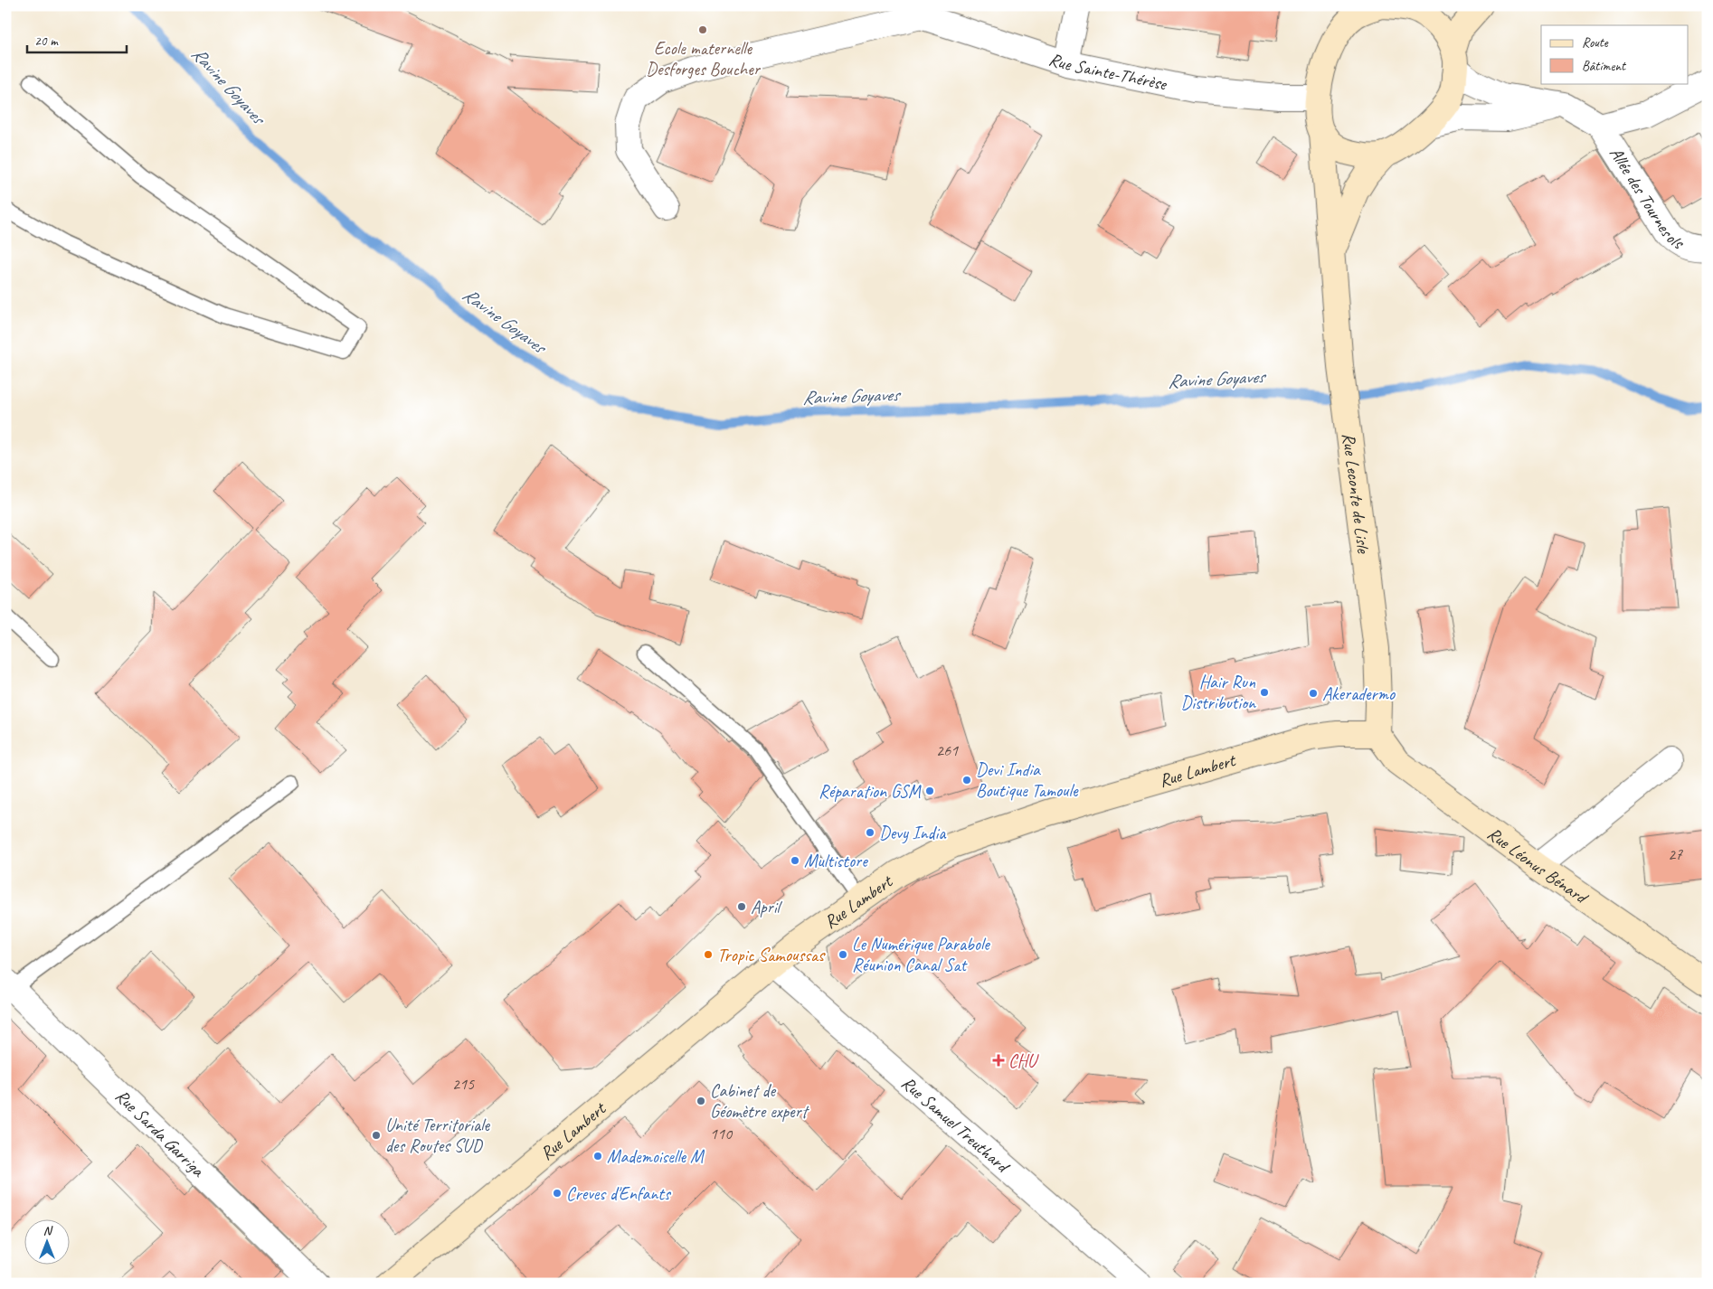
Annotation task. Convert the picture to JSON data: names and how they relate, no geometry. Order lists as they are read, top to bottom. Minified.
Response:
{"streets":{"main road":["Rue Leconte de Lisle","Rue Lambert","Rue Léonus Bénard"],"street":["Rue Sainte-Thérèse","Allée des Tournesols","Rue Samuel Treuthard","Rue Sarda Garriga"]},"crossings":[["Rue Sainte-Thérèse","Rue Leconte de Lisle"],["Rue Leconte de Lisle","Rue Lambert"],["Rue Leconte de Lisle","Rue Léonus Bénard"],["Rue Lambert","Rue Léonus Bénard"],["Rue Lambert","Rue Samuel Treuthard"]],"water":["Ravine Goyaves"],"places":{"other":["Ecole maternelle Desforges Boucher","Hair Run Distribution","Akeradermo","Devi India Boutique Tamoule","Réparation GSM","Devy India","Multistore","April","Tropic Samoussas","Le Numérique Parabole Réunion Canal Sat","Cabinet de Géomètre expert","Unité Territoriale des Routes SUD","Mademoiselle M","Creves d'Enfants"],"health":["CHU"]},"house_numbers":["261","27","215","110"],"legend":["Route","Bâtiment"],"scale_bar":"20 m","north":"top"}
